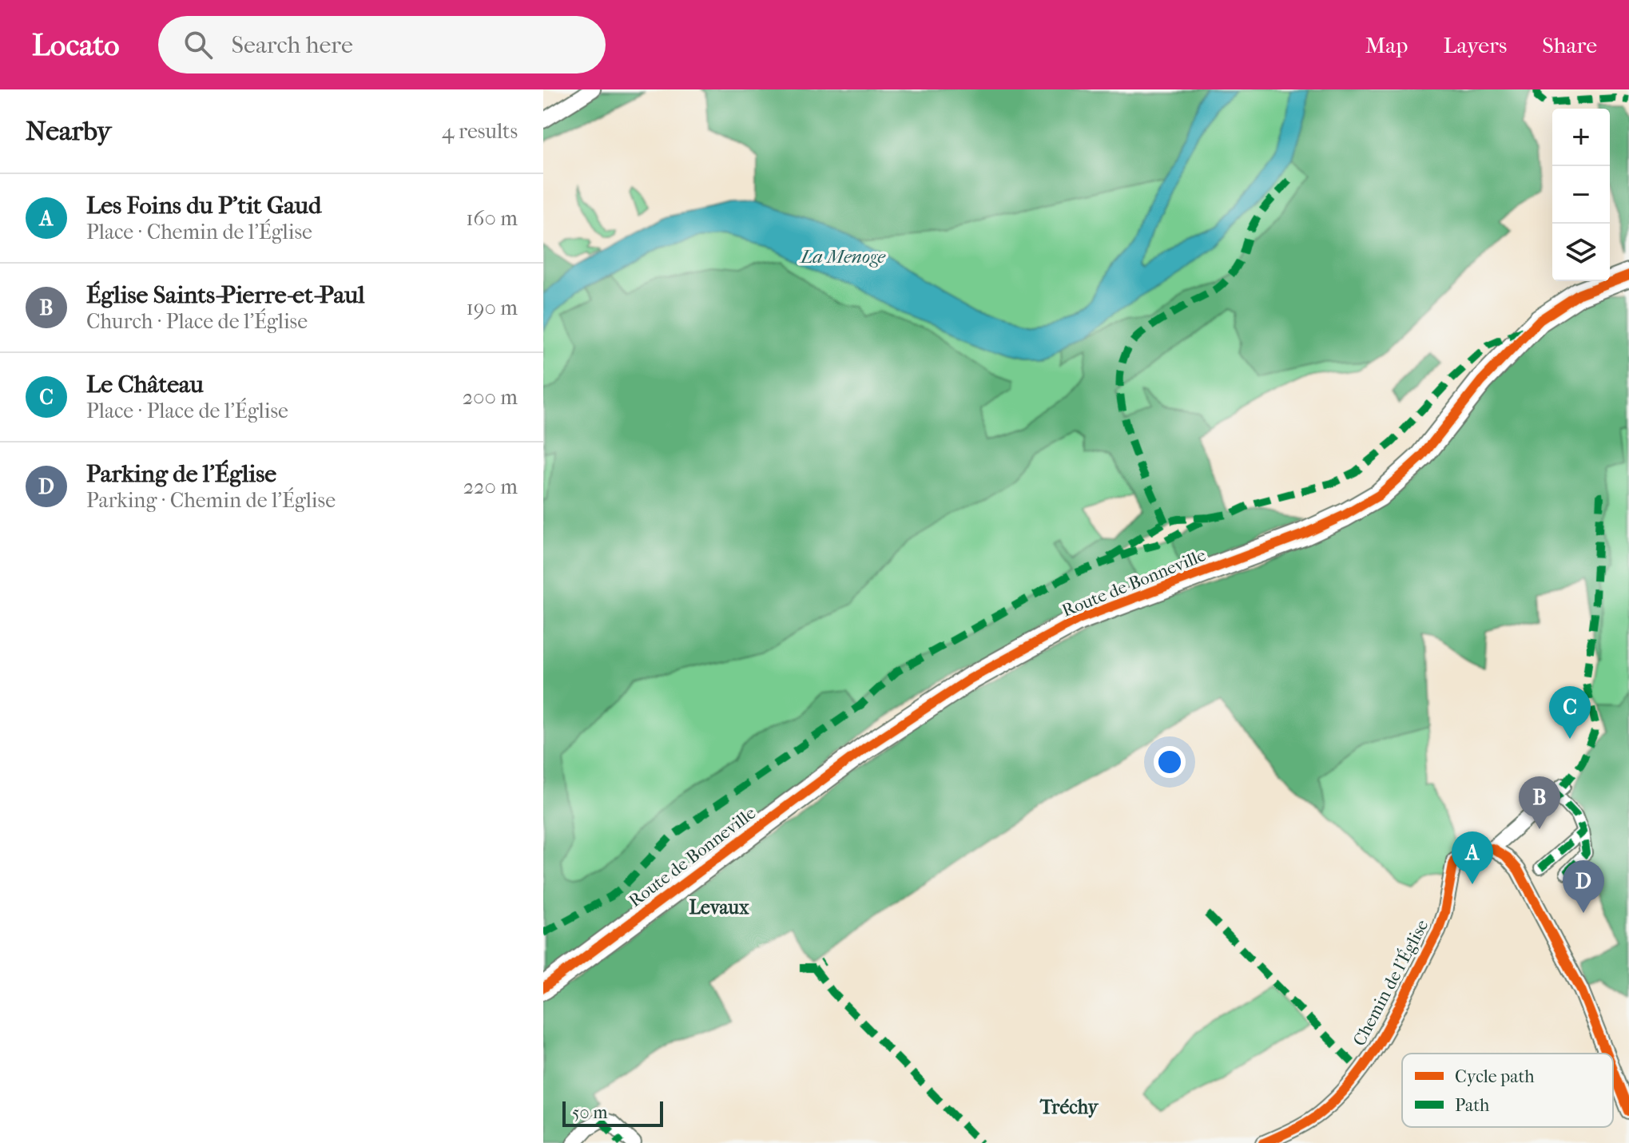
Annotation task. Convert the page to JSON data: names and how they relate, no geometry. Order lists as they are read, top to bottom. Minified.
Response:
{"streets":{"main road":["Route de Bonneville"],"street":["Chemin de l'Église"]},"districts":["Levaux","Tréchy"],"water":["La Menoge"],"legend":["Cycle path","Path"],"scale_bar":"50 m","page":{"header":"Locato","search":"Search here","nav":["Map","Layers","Share"],"heading":["Nearby","4 results"],"map_buttons":["+","−"],"list":[{"mark":"A","name":"Les Foins du P'tit Gaud","note":"Place · Chemin de l'Église","value":"160 m"},{"mark":"B","name":"Église Saints-Pierre-et-Paul","note":"Church · Place de l'Église","value":"190 m"},{"mark":"C","name":"Le Château","note":"Place · Place de l'Église","value":"200 m"},{"mark":"D","name":"Parking de l'Église","note":"Parking · Chemin de l'Église","value":"220 m"}],"pins":["C","B","A","D"],"scale":"50 m"}}
